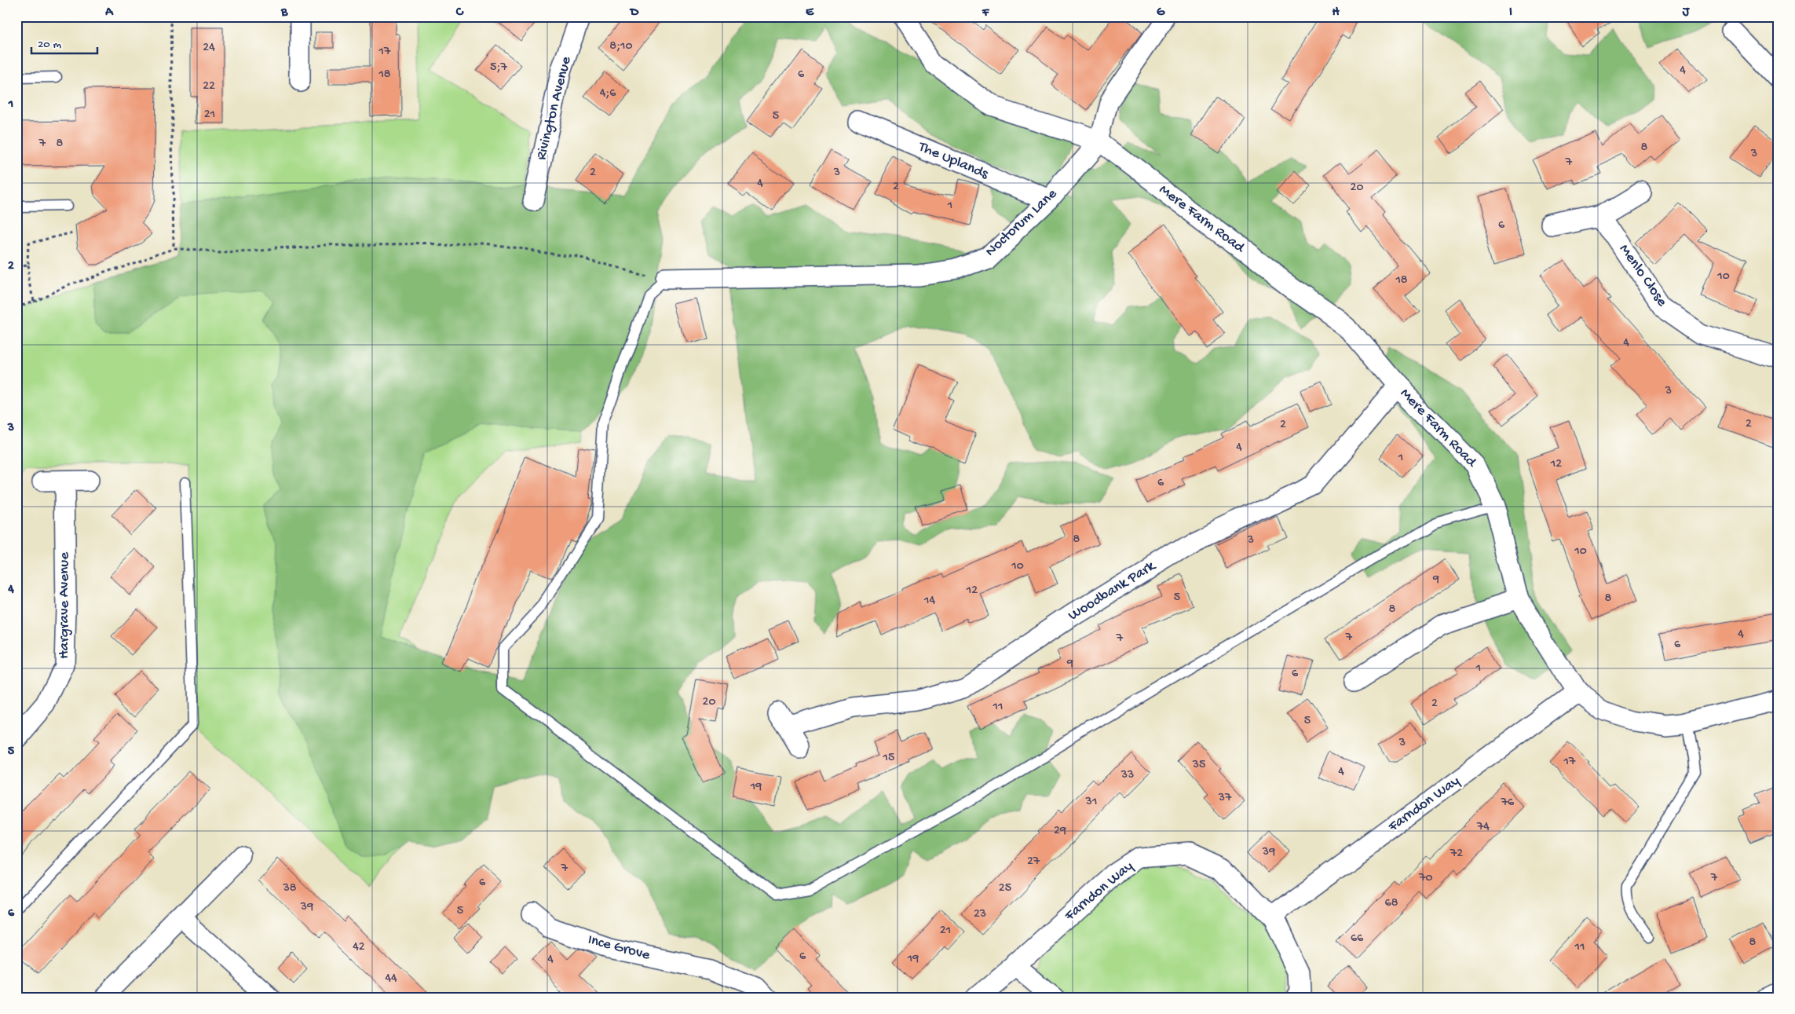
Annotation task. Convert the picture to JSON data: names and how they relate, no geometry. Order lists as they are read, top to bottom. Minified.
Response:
{"streets":{"street":["Rivington Avenue","The Uplands","Mere Farm Road","Noctorum Lane","Menlo Close","Woodbank Park","Hargrave Avenue","Farndon Way","Ince Grove"]},"crossings":[["The Uplands","Noctorum Lane"],["Mere Farm Road","Noctorum Lane"],["Mere Farm Road","Woodbank Park"],["Mere Farm Road","Farndon Way"]],"house_numbers":["8;10","24","17","5;7","4","18","6","22","4;6","21","5","7","8","8","3","7","2","3","4","2","20","1","6","10","18","4","3","2","2","4","1","12","6","8","3","10","10","9","12","5","8","14","8","4","7","7","6","9","1","6","20","2","11","5","3","15","17","35","4","33","19","37","31","76","74","29","39","72","27","7","70","7","6","38","25","68","39","5","23","21","66","8","42","11","6","19","4","44"],"scale_bar":"20 m","grid":{"columns":["A","B","C","D","E","F","G","H","I","J"],"rows":["1","2","3","4","5","6"]}}
